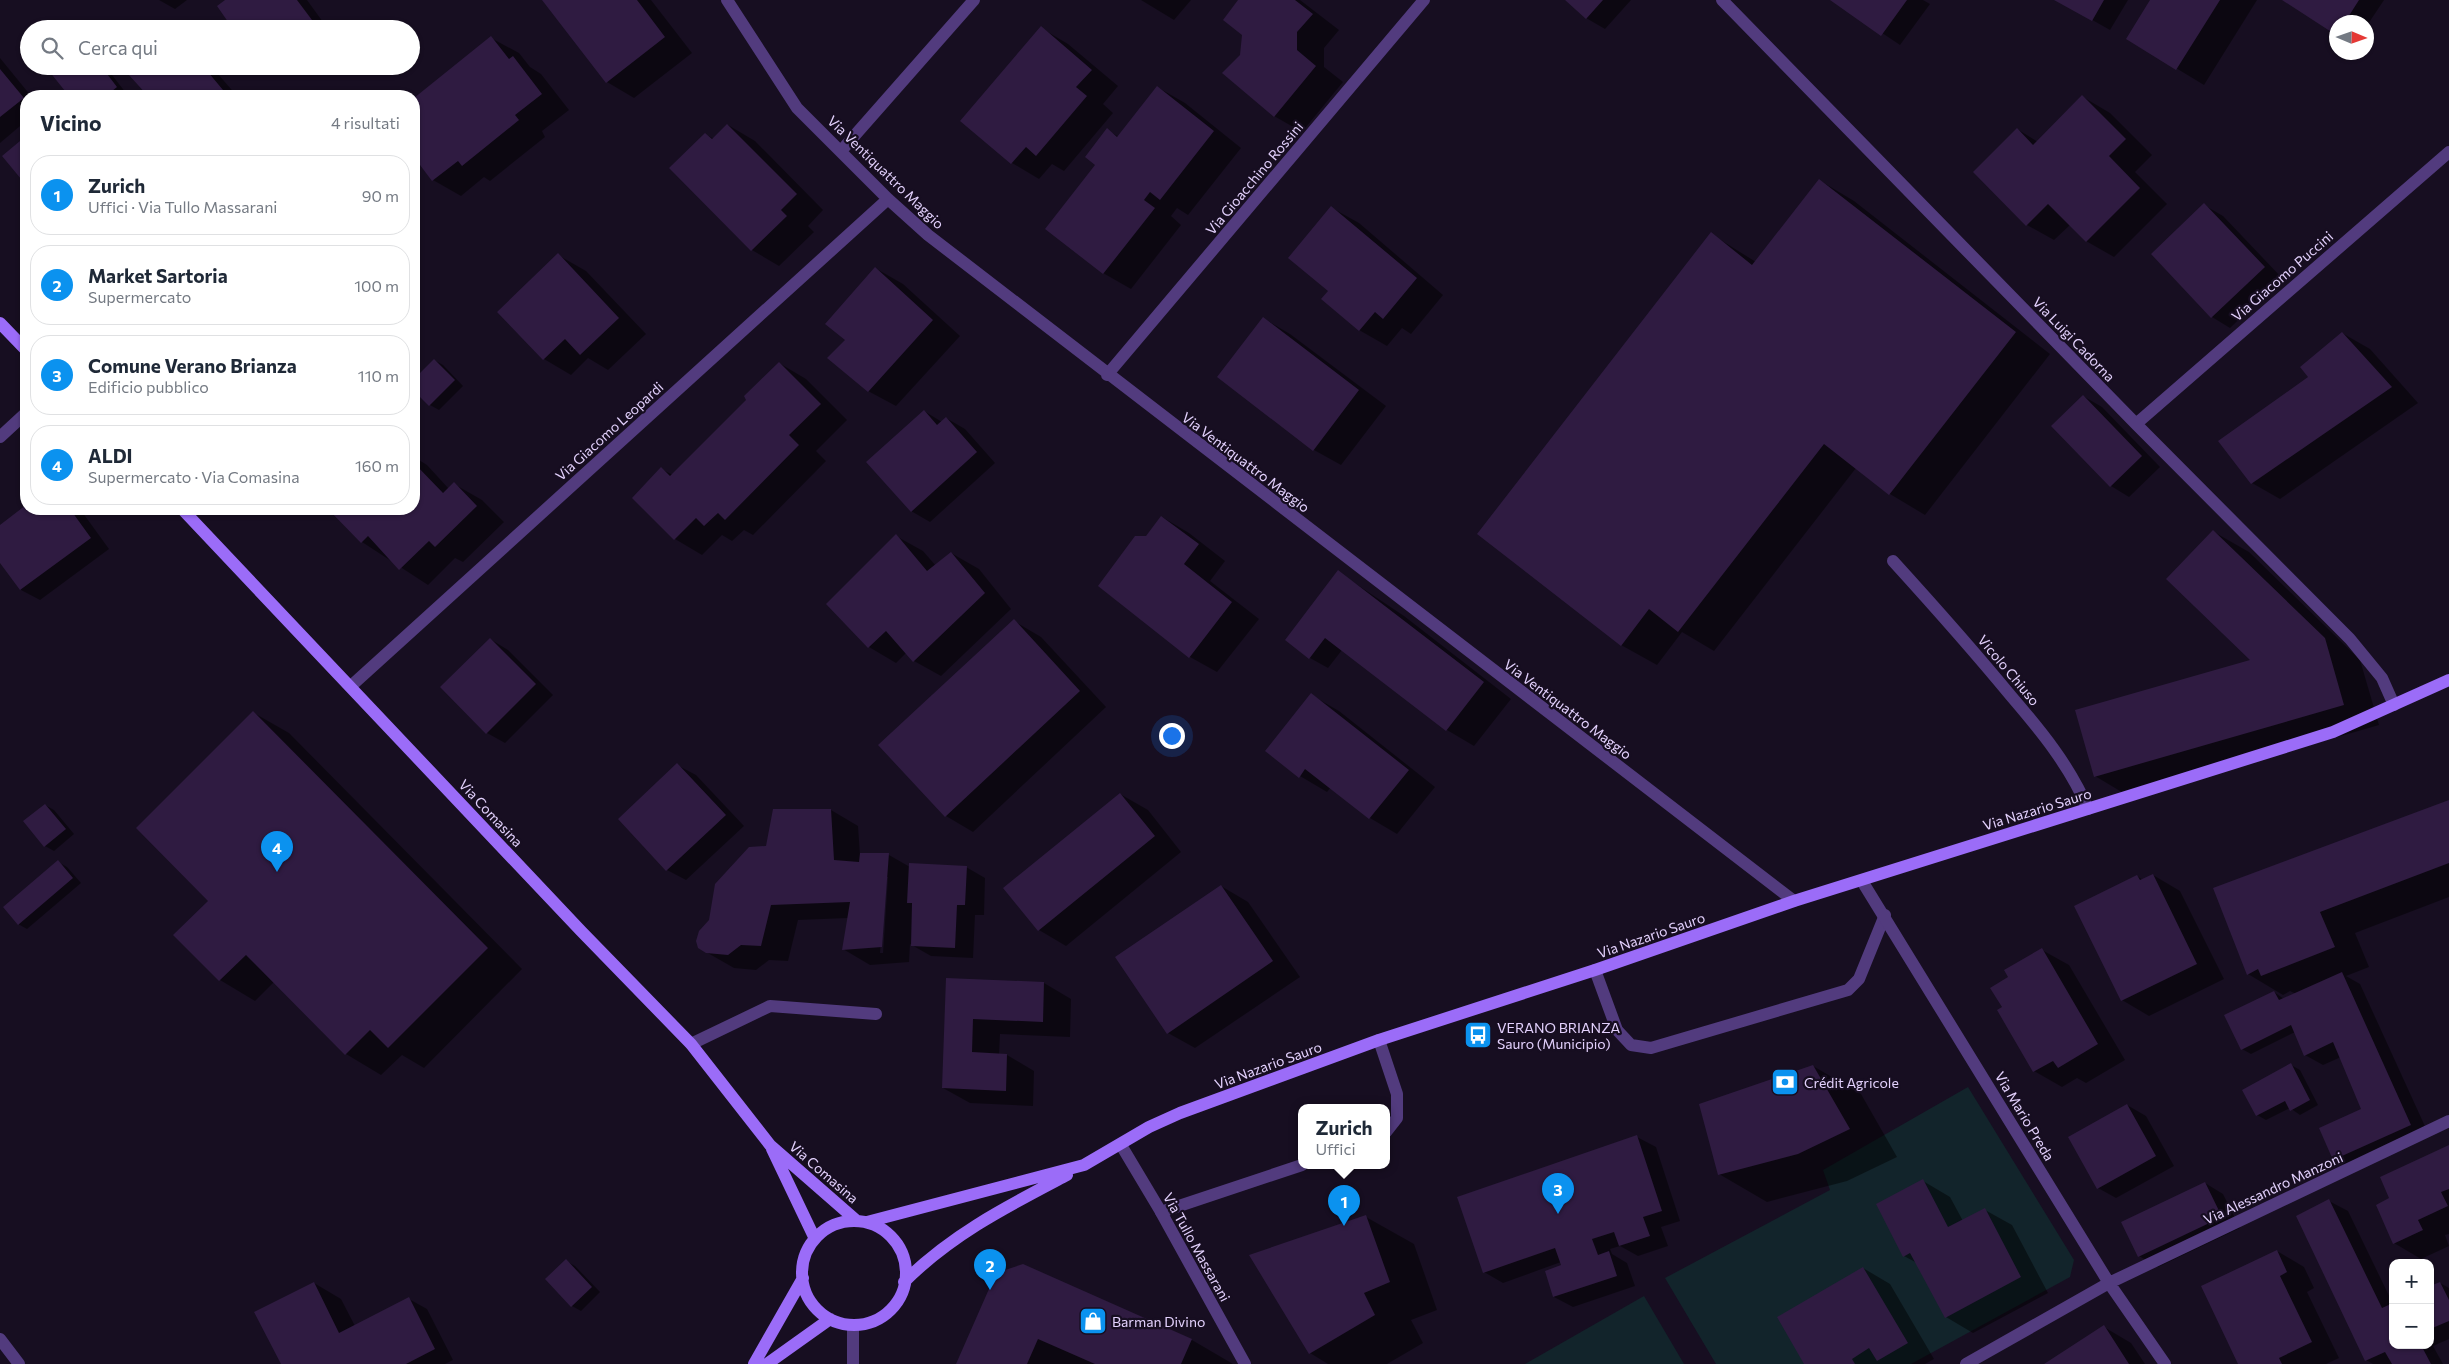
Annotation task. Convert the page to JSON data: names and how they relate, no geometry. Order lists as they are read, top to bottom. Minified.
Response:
{"streets":{"main road":["Via Nazario Sauro","Via Comasina"],"street":["Via Ventiquattro Maggio","Via Gioacchino Rossini","Via Giacomo Puccini","Via Luigi Cadorna","Via Giacomo Leopardi","Vicolo Chiuso","Via Mario Preda","Via Alessandro Manzoni","Via Tullo Massarani"]},"crossings":[["Via Ventiquattro Maggio","Via Gioacchino Rossini"],["Via Ventiquattro Maggio","Via Giacomo Leopardi"],["Via Ventiquattro Maggio","Via Nazario Sauro"],["Via Giacomo Puccini","Via Luigi Cadorna"],["Via Luigi Cadorna","Via Nazario Sauro"],["Via Giacomo Leopardi","Via Comasina"],["Vicolo Chiuso","Via Nazario Sauro"],["Via Nazario Sauro","Via Comasina"],["Via Nazario Sauro","Via Mario Preda"],["Via Nazario Sauro","Via Tullo Massarani"],["Via Mario Preda","Via Alessandro Manzoni"]],"places":{"bus stop":["VERANO BRIANZA Sauro (Municipio)"],"bank":["Crédit Agricole"],"shop":["Barman Divino"]},"north":"right","page":{"search":"Cerca qui","heading":["Vicino","4 risultati"],"list":[{"mark":"1","name":"Zurich","note":"Uffici · Via Tullo Massarani","value":"90 m"},{"mark":"2","name":"Market Sartoria","note":"Supermercato","value":"100 m"},{"mark":"3","name":"Comune Verano Brianza","note":"Edificio pubblico","value":"110 m"},{"mark":"4","name":"ALDI","note":"Supermercato · Via Comasina","value":"160 m"}],"pins":["4","3","1","2"],"popup":["Zurich","Uffici"],"map_buttons":["+","−"]}}
